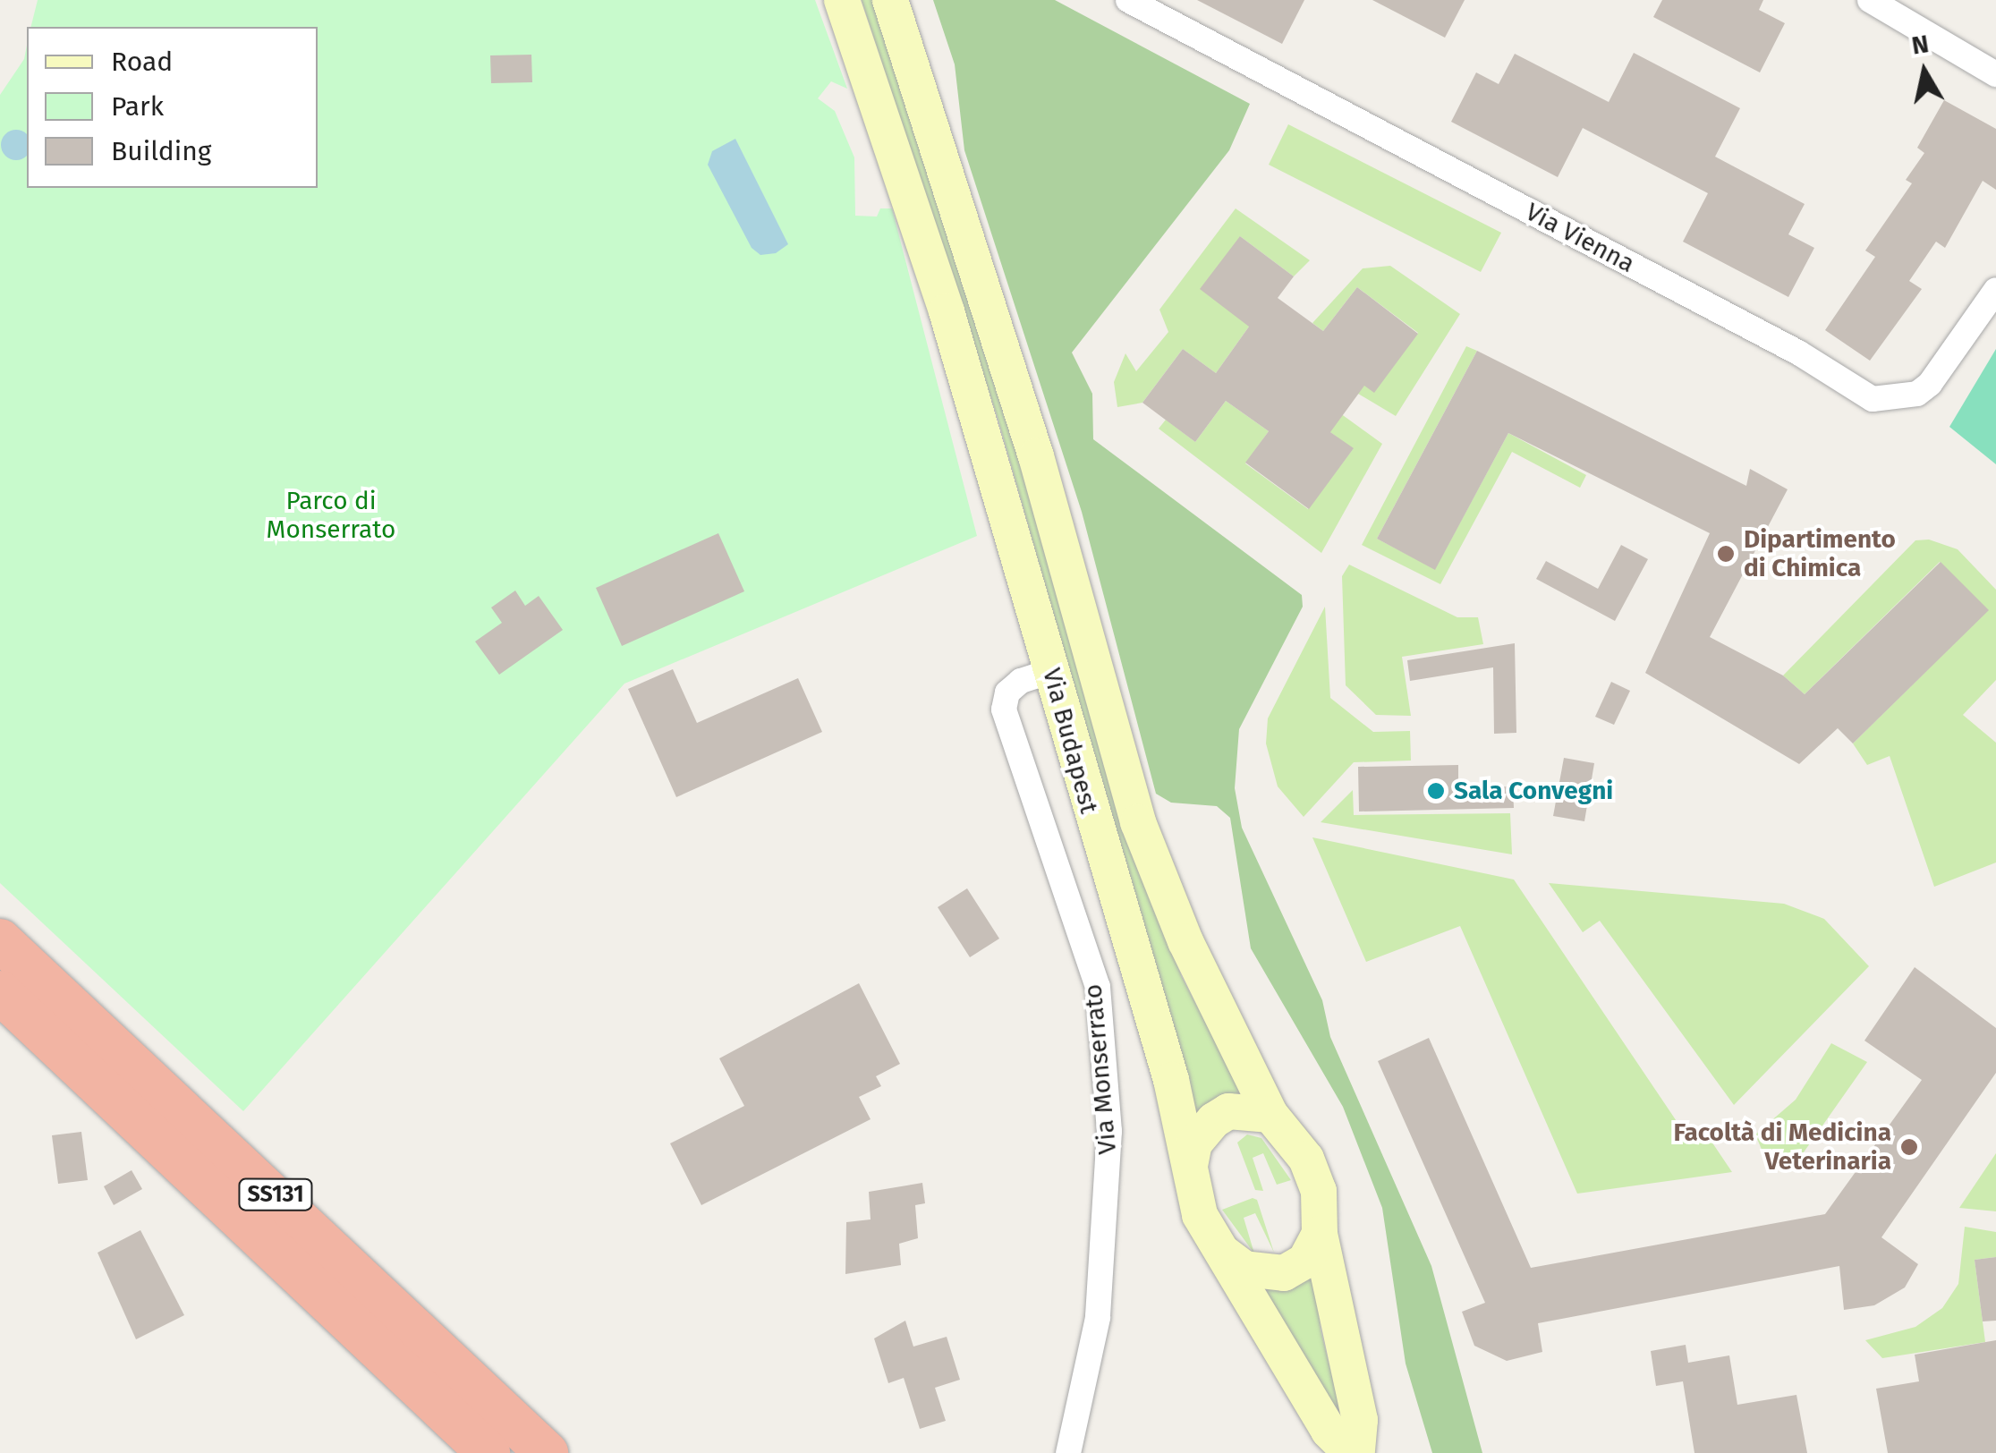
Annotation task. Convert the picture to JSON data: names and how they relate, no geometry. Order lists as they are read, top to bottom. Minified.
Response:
{"streets":{"highway":["SS131"],"main road":["Via Budapest"],"street":["Via Vienna","Via Monserrato"]},"crossings":[["Via Budapest","Via Monserrato"]],"parks":["Parco di Monserrato"],"places":["Dipartimento di Chimica","Sala Convegni","Facoltà di Medicina Veterinaria"],"legend":["Road","Park","Building"],"north":"top"}
